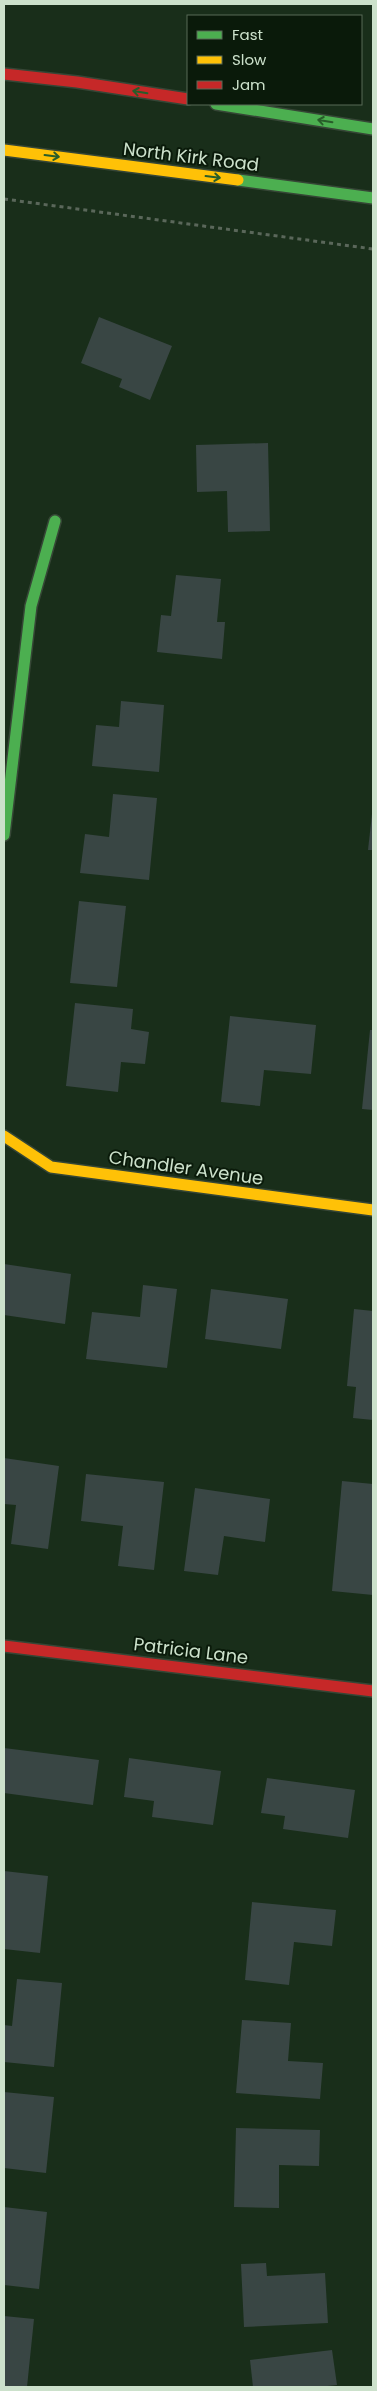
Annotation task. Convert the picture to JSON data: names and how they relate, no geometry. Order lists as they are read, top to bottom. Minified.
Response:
{"streets":{"street":["North Kirk Road","Chandler Avenue","Patricia Lane"]},"legend":["Fast","Slow","Jam"]}
